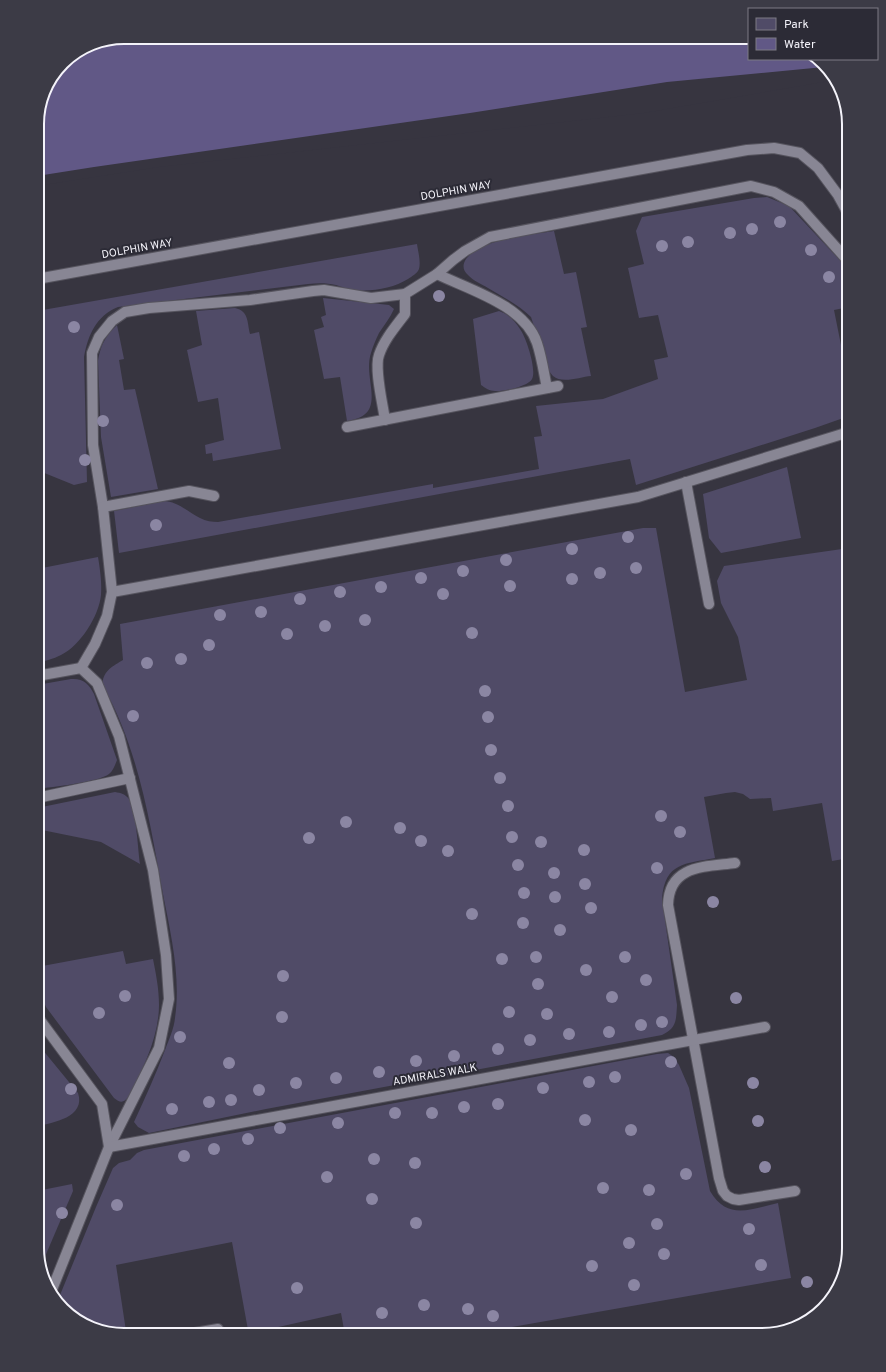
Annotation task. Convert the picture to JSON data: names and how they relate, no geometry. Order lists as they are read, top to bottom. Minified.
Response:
{"streets":{"lane":["DOLPHIN WAY","ADMIRALS WALK"]},"legend":["Park","Water"]}
